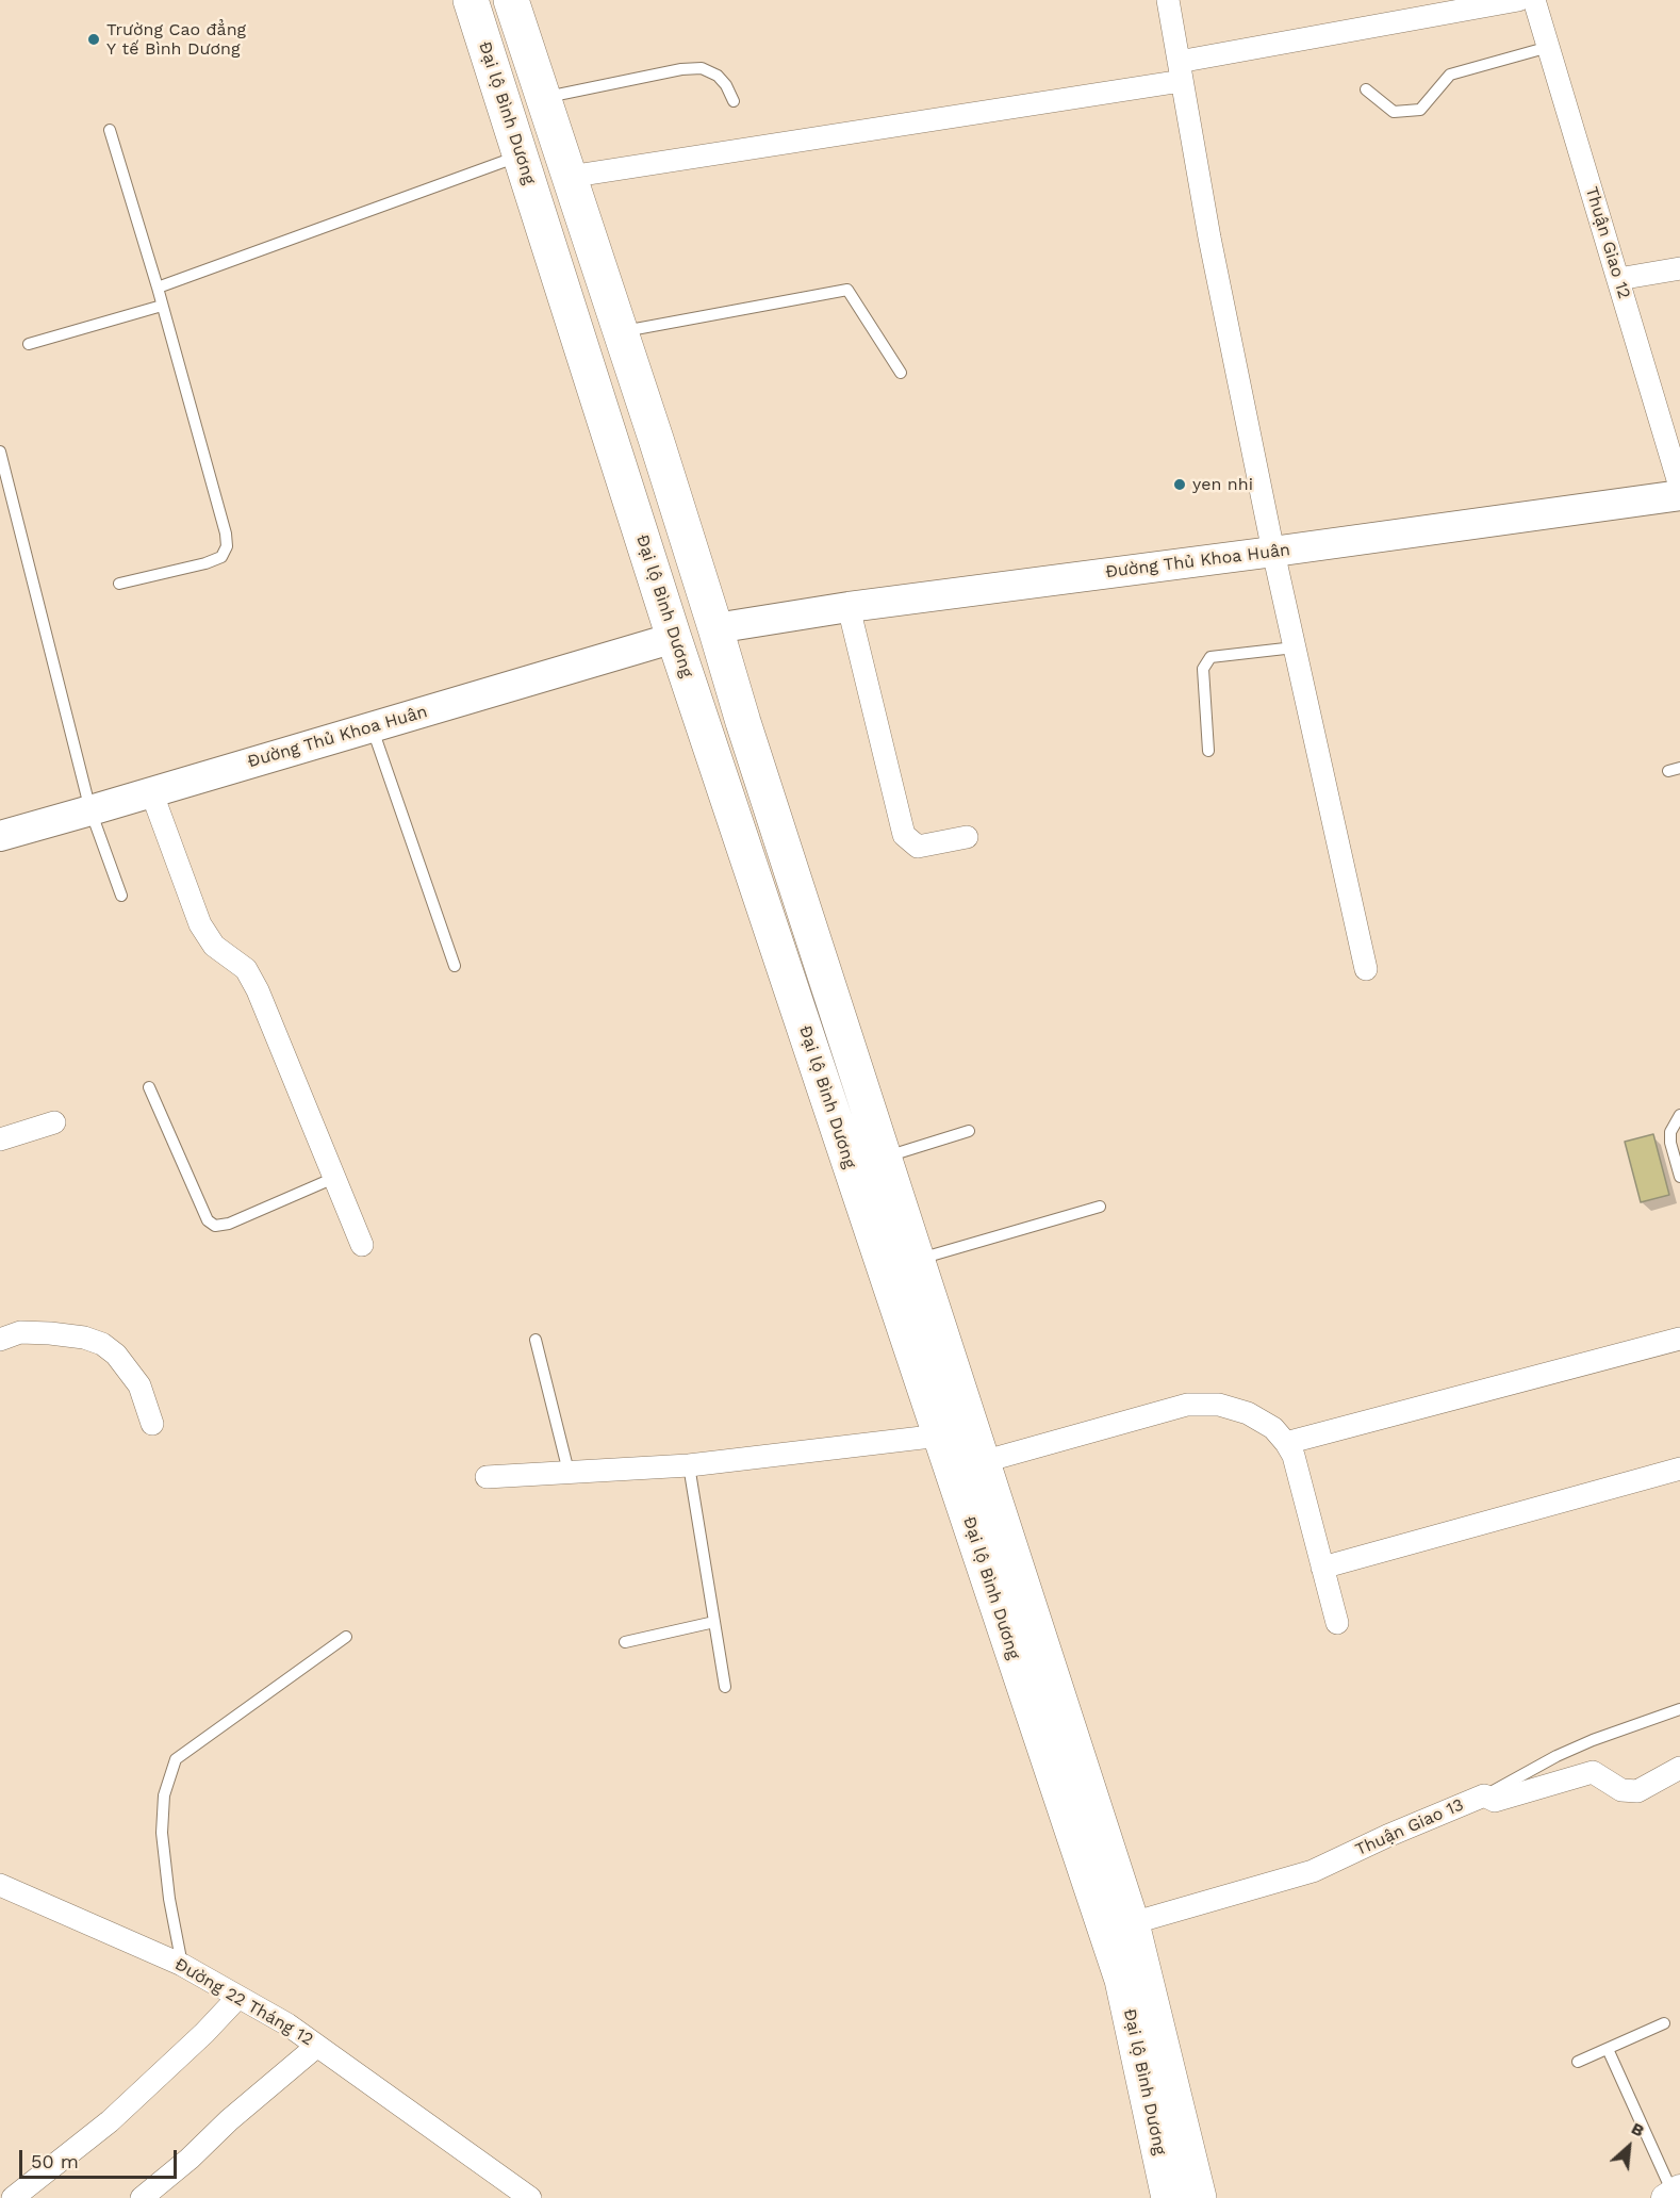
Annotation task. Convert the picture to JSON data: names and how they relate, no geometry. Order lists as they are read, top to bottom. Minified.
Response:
{"streets":{"highway":["Đại lộ Bình Dương"],"main road":["Đường Thủ Khoa Huân"],"street":["Thuận Giao 12","Thuận Giao 13","Đường 22 Tháng 12"]},"crossings":[["Đại lộ Bình Dương","Đường Thủ Khoa Huân"],["Đại lộ Bình Dương","Thuận Giao 13"]],"places":["Trường Cao đẳng Y tế Bình Dương","yen nhi"],"scale_bar":"50 m","north":"top right"}
